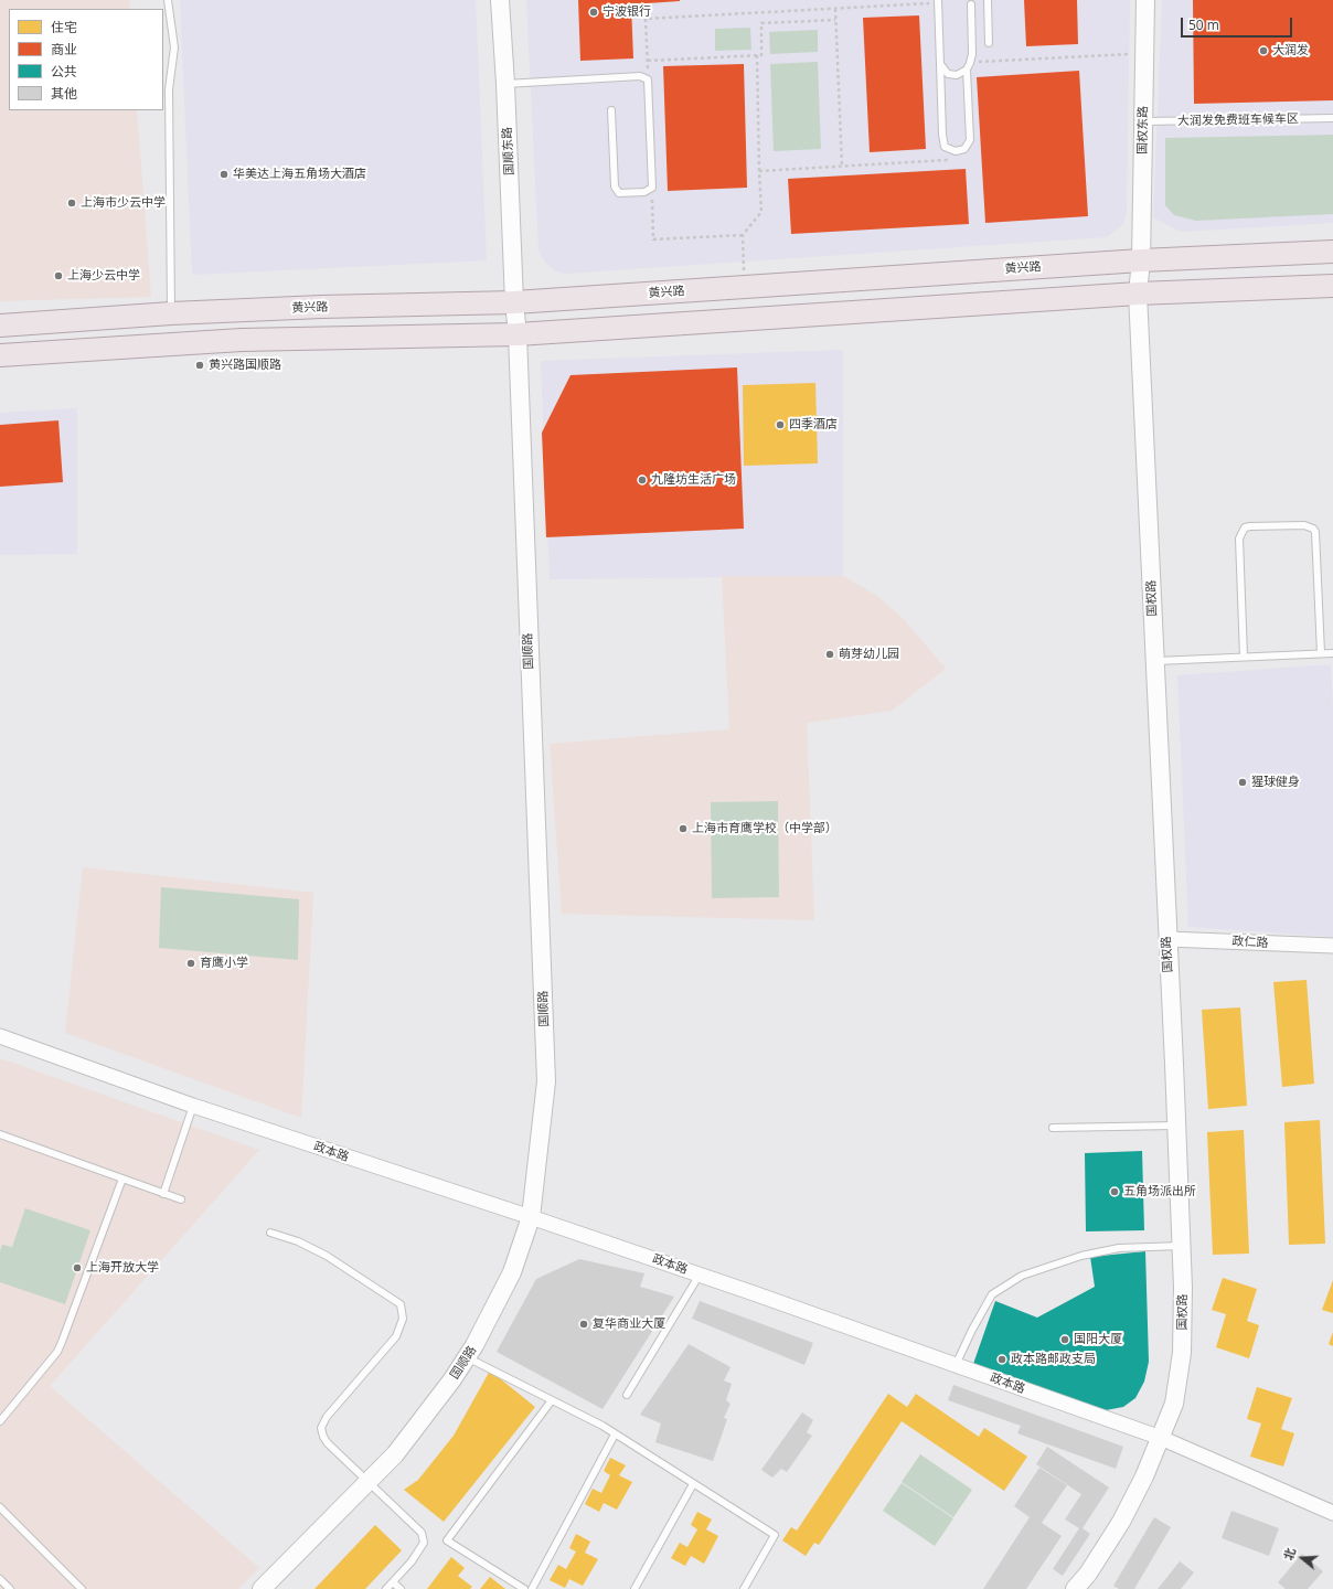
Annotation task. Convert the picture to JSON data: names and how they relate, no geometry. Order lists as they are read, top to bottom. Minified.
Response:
{"streets":{"main road":["黄兴路"],"street":["国权东路","国顺东路","国权路","国顺路","政仁路","政本路"],"lane":["大润发免费班车候车区"]},"crossings":[["大润发免费班车候车区","国权东路"],["国权东路","黄兴路"],["国权东路","国权路"],["国顺东路","黄兴路"],["国顺东路","国顺路"],["国权路","政仁路"],["国权路","政本路"],["国顺路","政本路"]],"places":["宁波银行","大润发","华美达上海五角场大酒店","上海市少云中学","上海少云中学","黄兴路国顺路","四季酒店","九隆坊生活广场","萌芽幼儿园","猩球健身","上海市育鹰学校（中学部）","育鹰小学","五角场派出所","上海开放大学","复华商业大厦","国阳大厦","政本路邮政支局"],"legend":["住宅","商业","公共","其他"],"scale_bar":"50 m","north":"left"}
